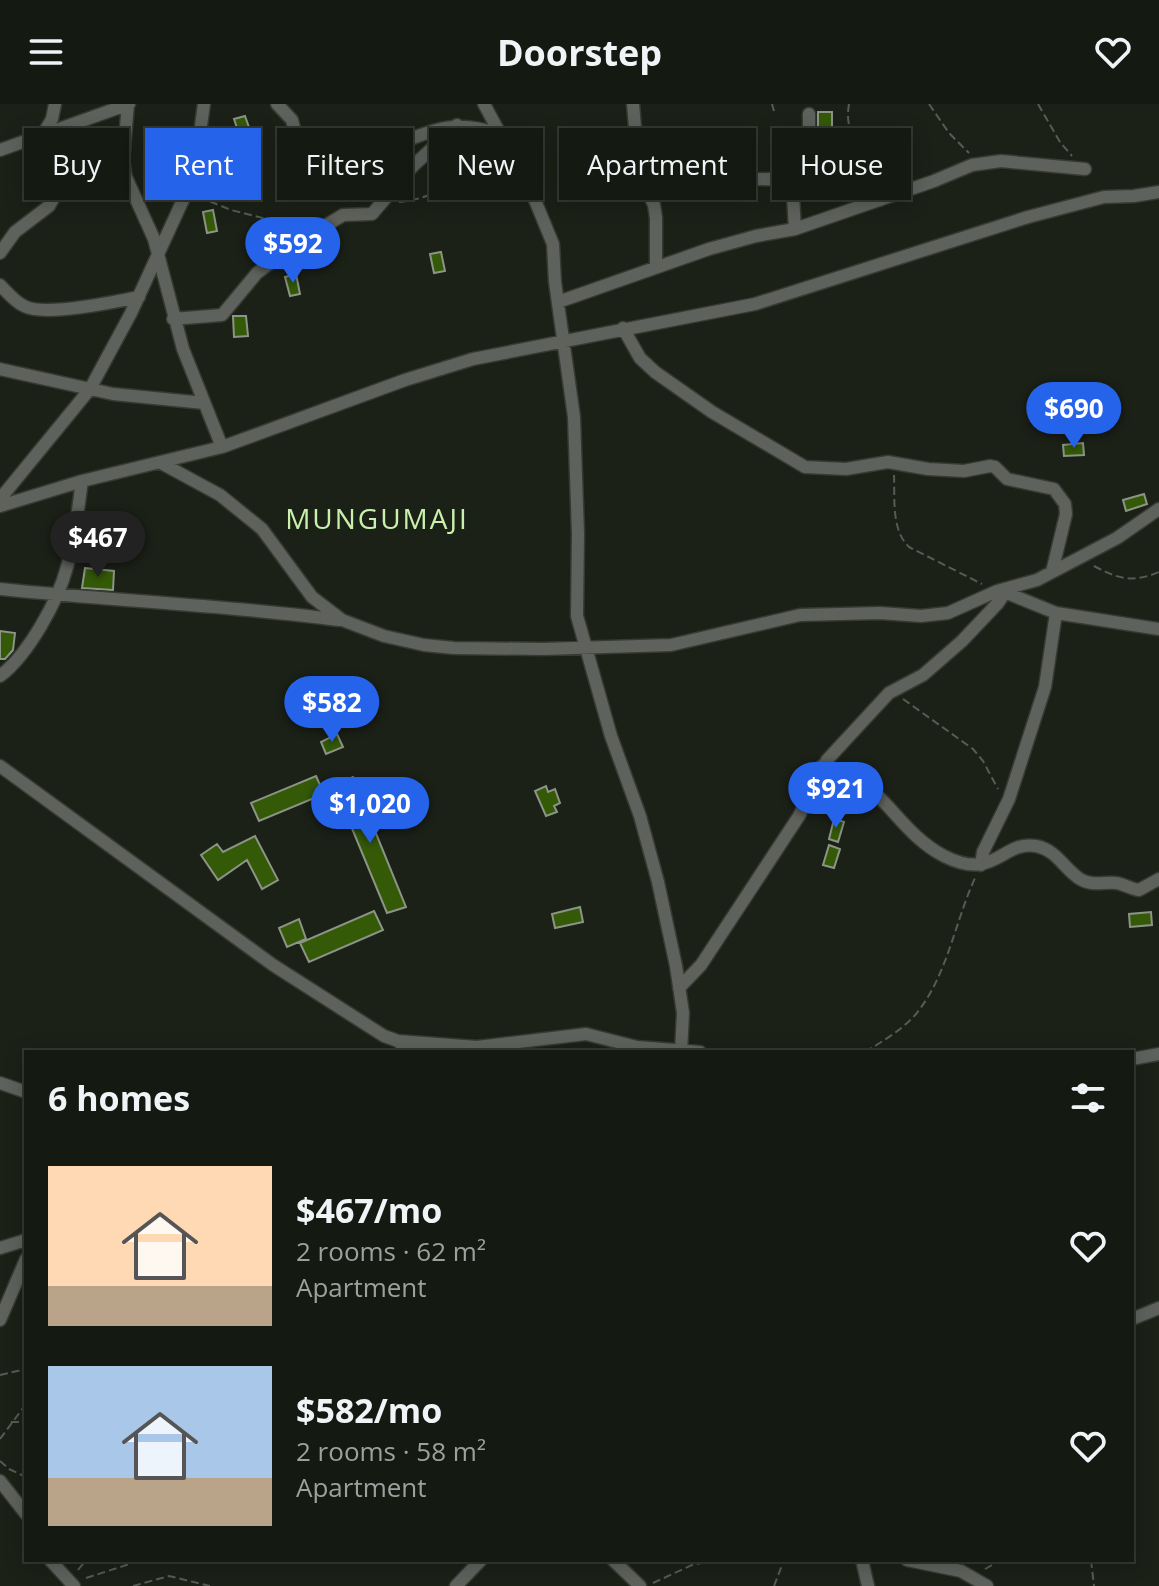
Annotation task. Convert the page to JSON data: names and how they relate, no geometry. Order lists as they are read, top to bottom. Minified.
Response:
{"districts":["MUNGUMAJI"],"page":{"header":"Doorstep","chip":["Buy","Rent","Filters","New","Apartment","House"],"price":["$592","$690","$467","$582","$921","$1,020"],"heading":"6 homes","list":[{"name":"$467/mo","note":"2 rooms · 62 m² · Apartment"},{"name":"$582/mo","note":"2 rooms · 58 m² · Apartment"}]}}
